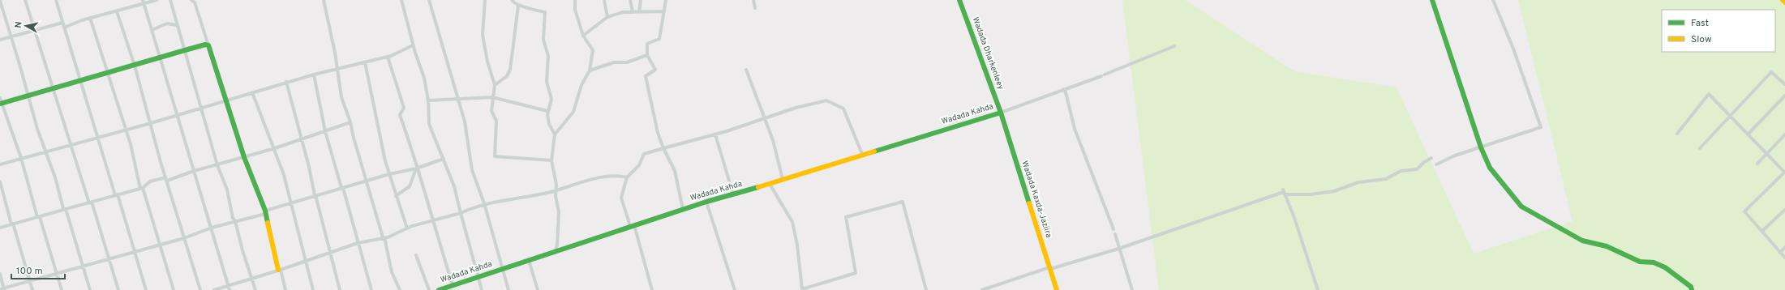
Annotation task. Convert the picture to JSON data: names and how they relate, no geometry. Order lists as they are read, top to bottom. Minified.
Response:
{"streets":{"street":["Wadada Dharkenleey","Wadada Kahda","Wadada Kaxda-Jaziira"]},"crossings":[["Wadada Dharkenleey","Wadada Kahda"],["Wadada Dharkenleey","Wadada Kaxda-Jaziira"],["Wadada Kahda","Wadada Kaxda-Jaziira"]],"legend":["Fast","Slow"],"scale_bar":"100 m","north":"left"}
